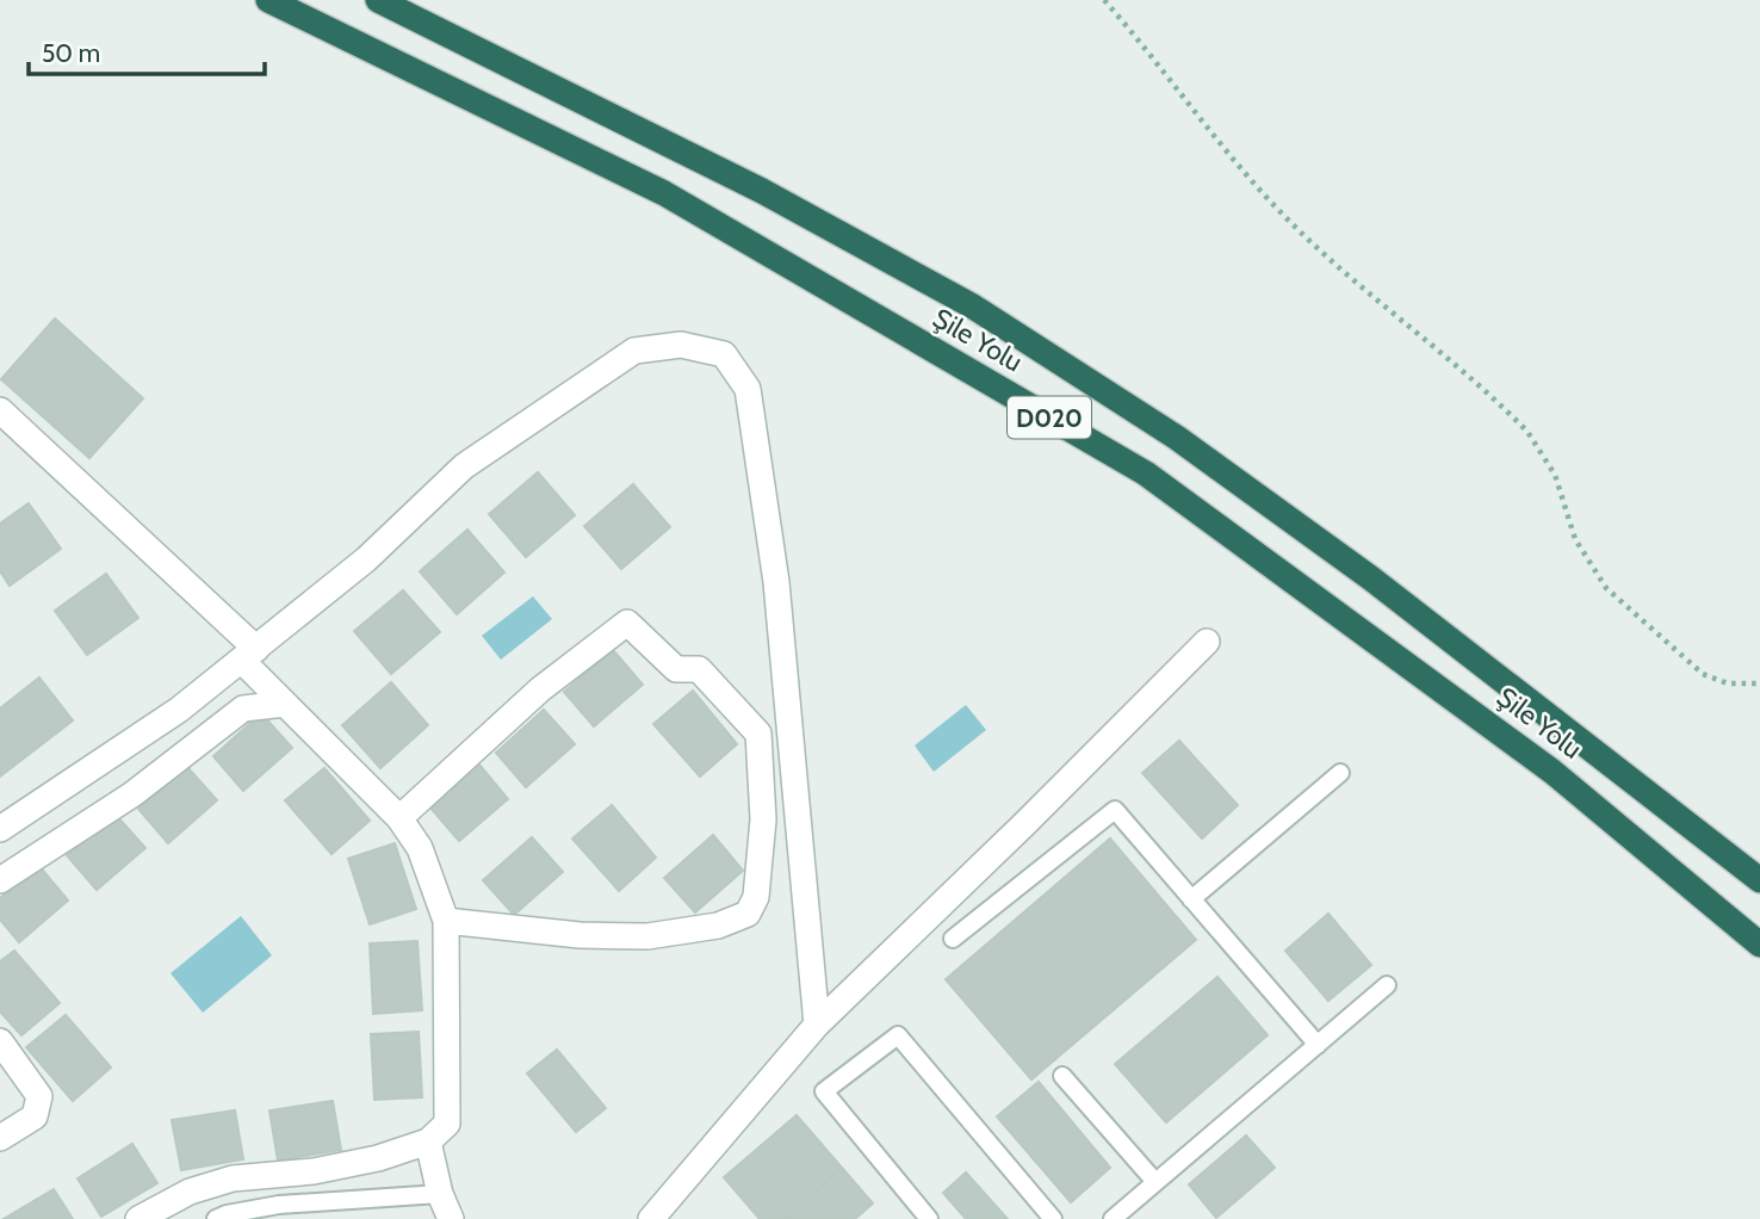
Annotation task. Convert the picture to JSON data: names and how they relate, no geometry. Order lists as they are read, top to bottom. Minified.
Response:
{"streets":{"highway":["Şile Yolu","D020"]},"scale_bar":"50 m"}
